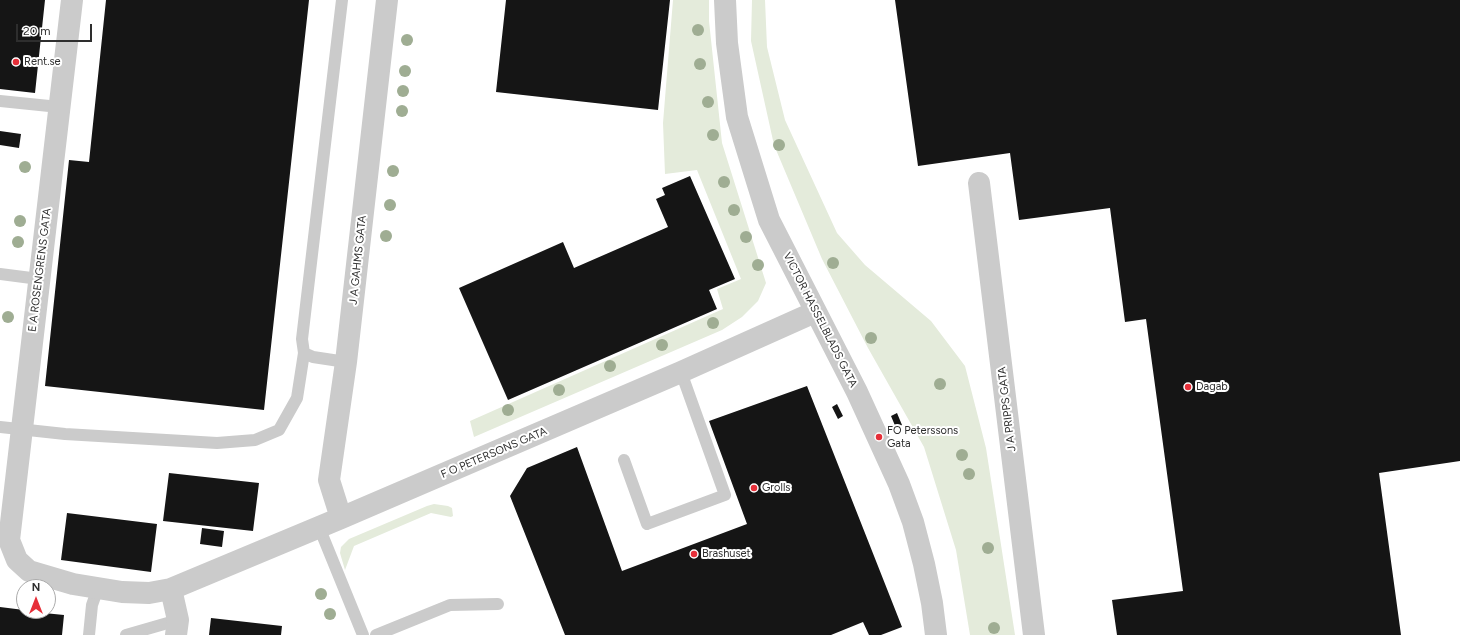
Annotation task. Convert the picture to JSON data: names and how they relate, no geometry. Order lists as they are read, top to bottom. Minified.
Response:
{"streets":{"street":["J A GAHMS GATA","E A ROSENGRENS GATA","VICTOR HASSELBLADS GATA","J A PRIPPS GATA","F O PETERSONS GATA"]},"crossings":[["J A GAHMS GATA","F O PETERSONS GATA"],["E A ROSENGRENS GATA","F O PETERSONS GATA"],["VICTOR HASSELBLADS GATA","F O PETERSONS GATA"]],"places":["Rent.se","Dagab","FO Peterssons Gata","Grolls","Brashuset"],"scale_bar":"20 m","north":"top"}
